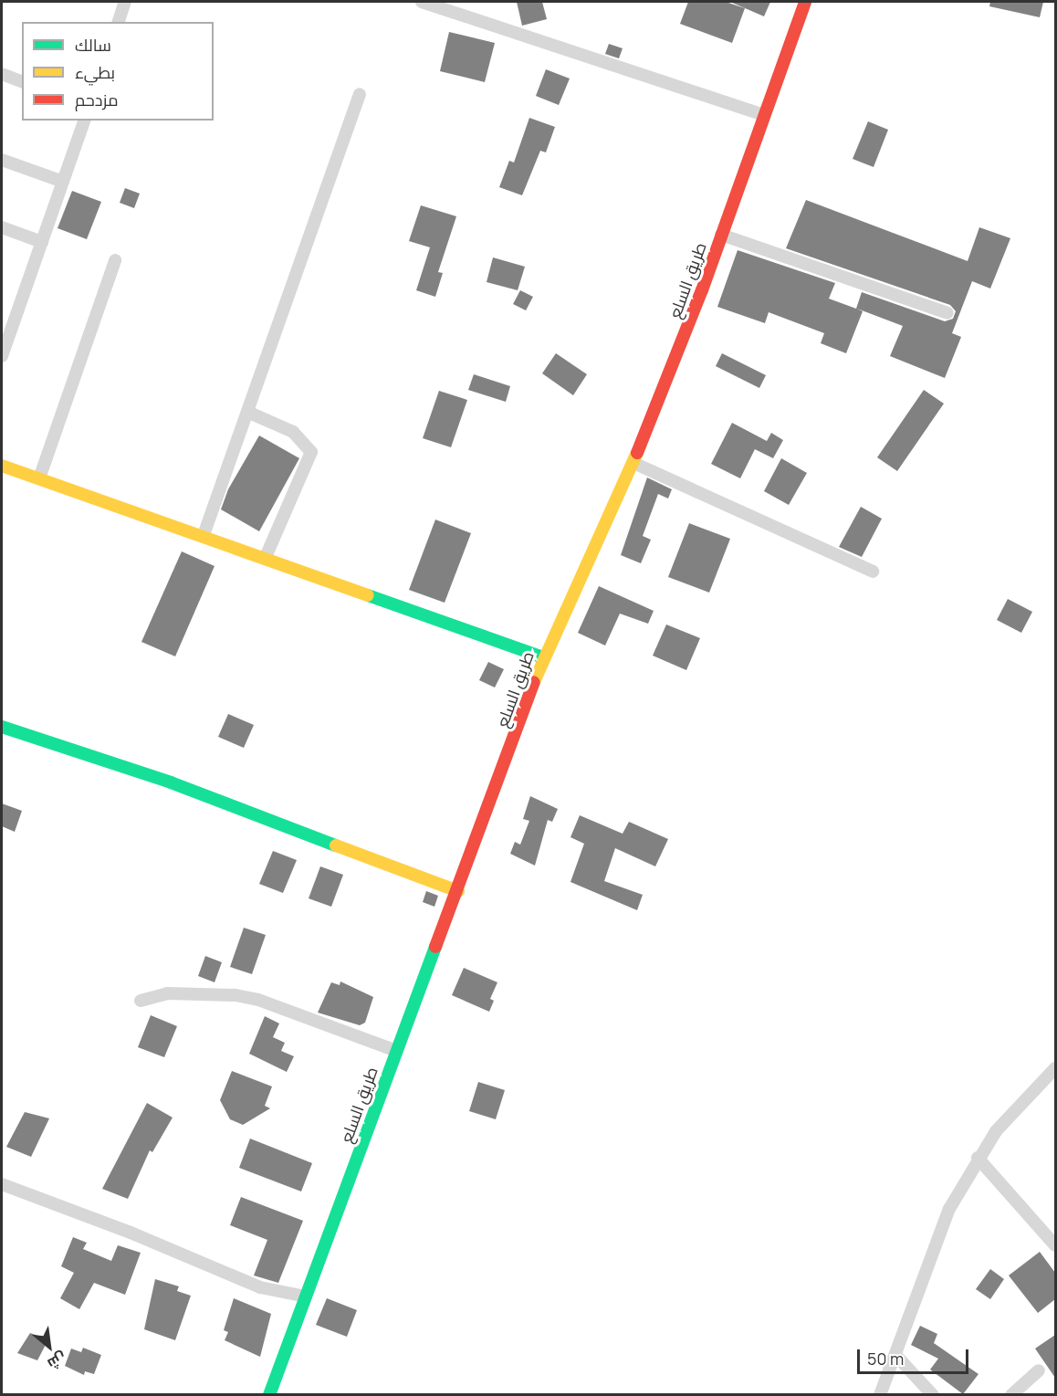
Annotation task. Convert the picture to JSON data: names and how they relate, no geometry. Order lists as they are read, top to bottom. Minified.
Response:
{"streets":{"street":["طريق السلع"]},"legend":["سالك","بطيء","مزدحم"],"scale_bar":"50 m","north":"bottom right"}
